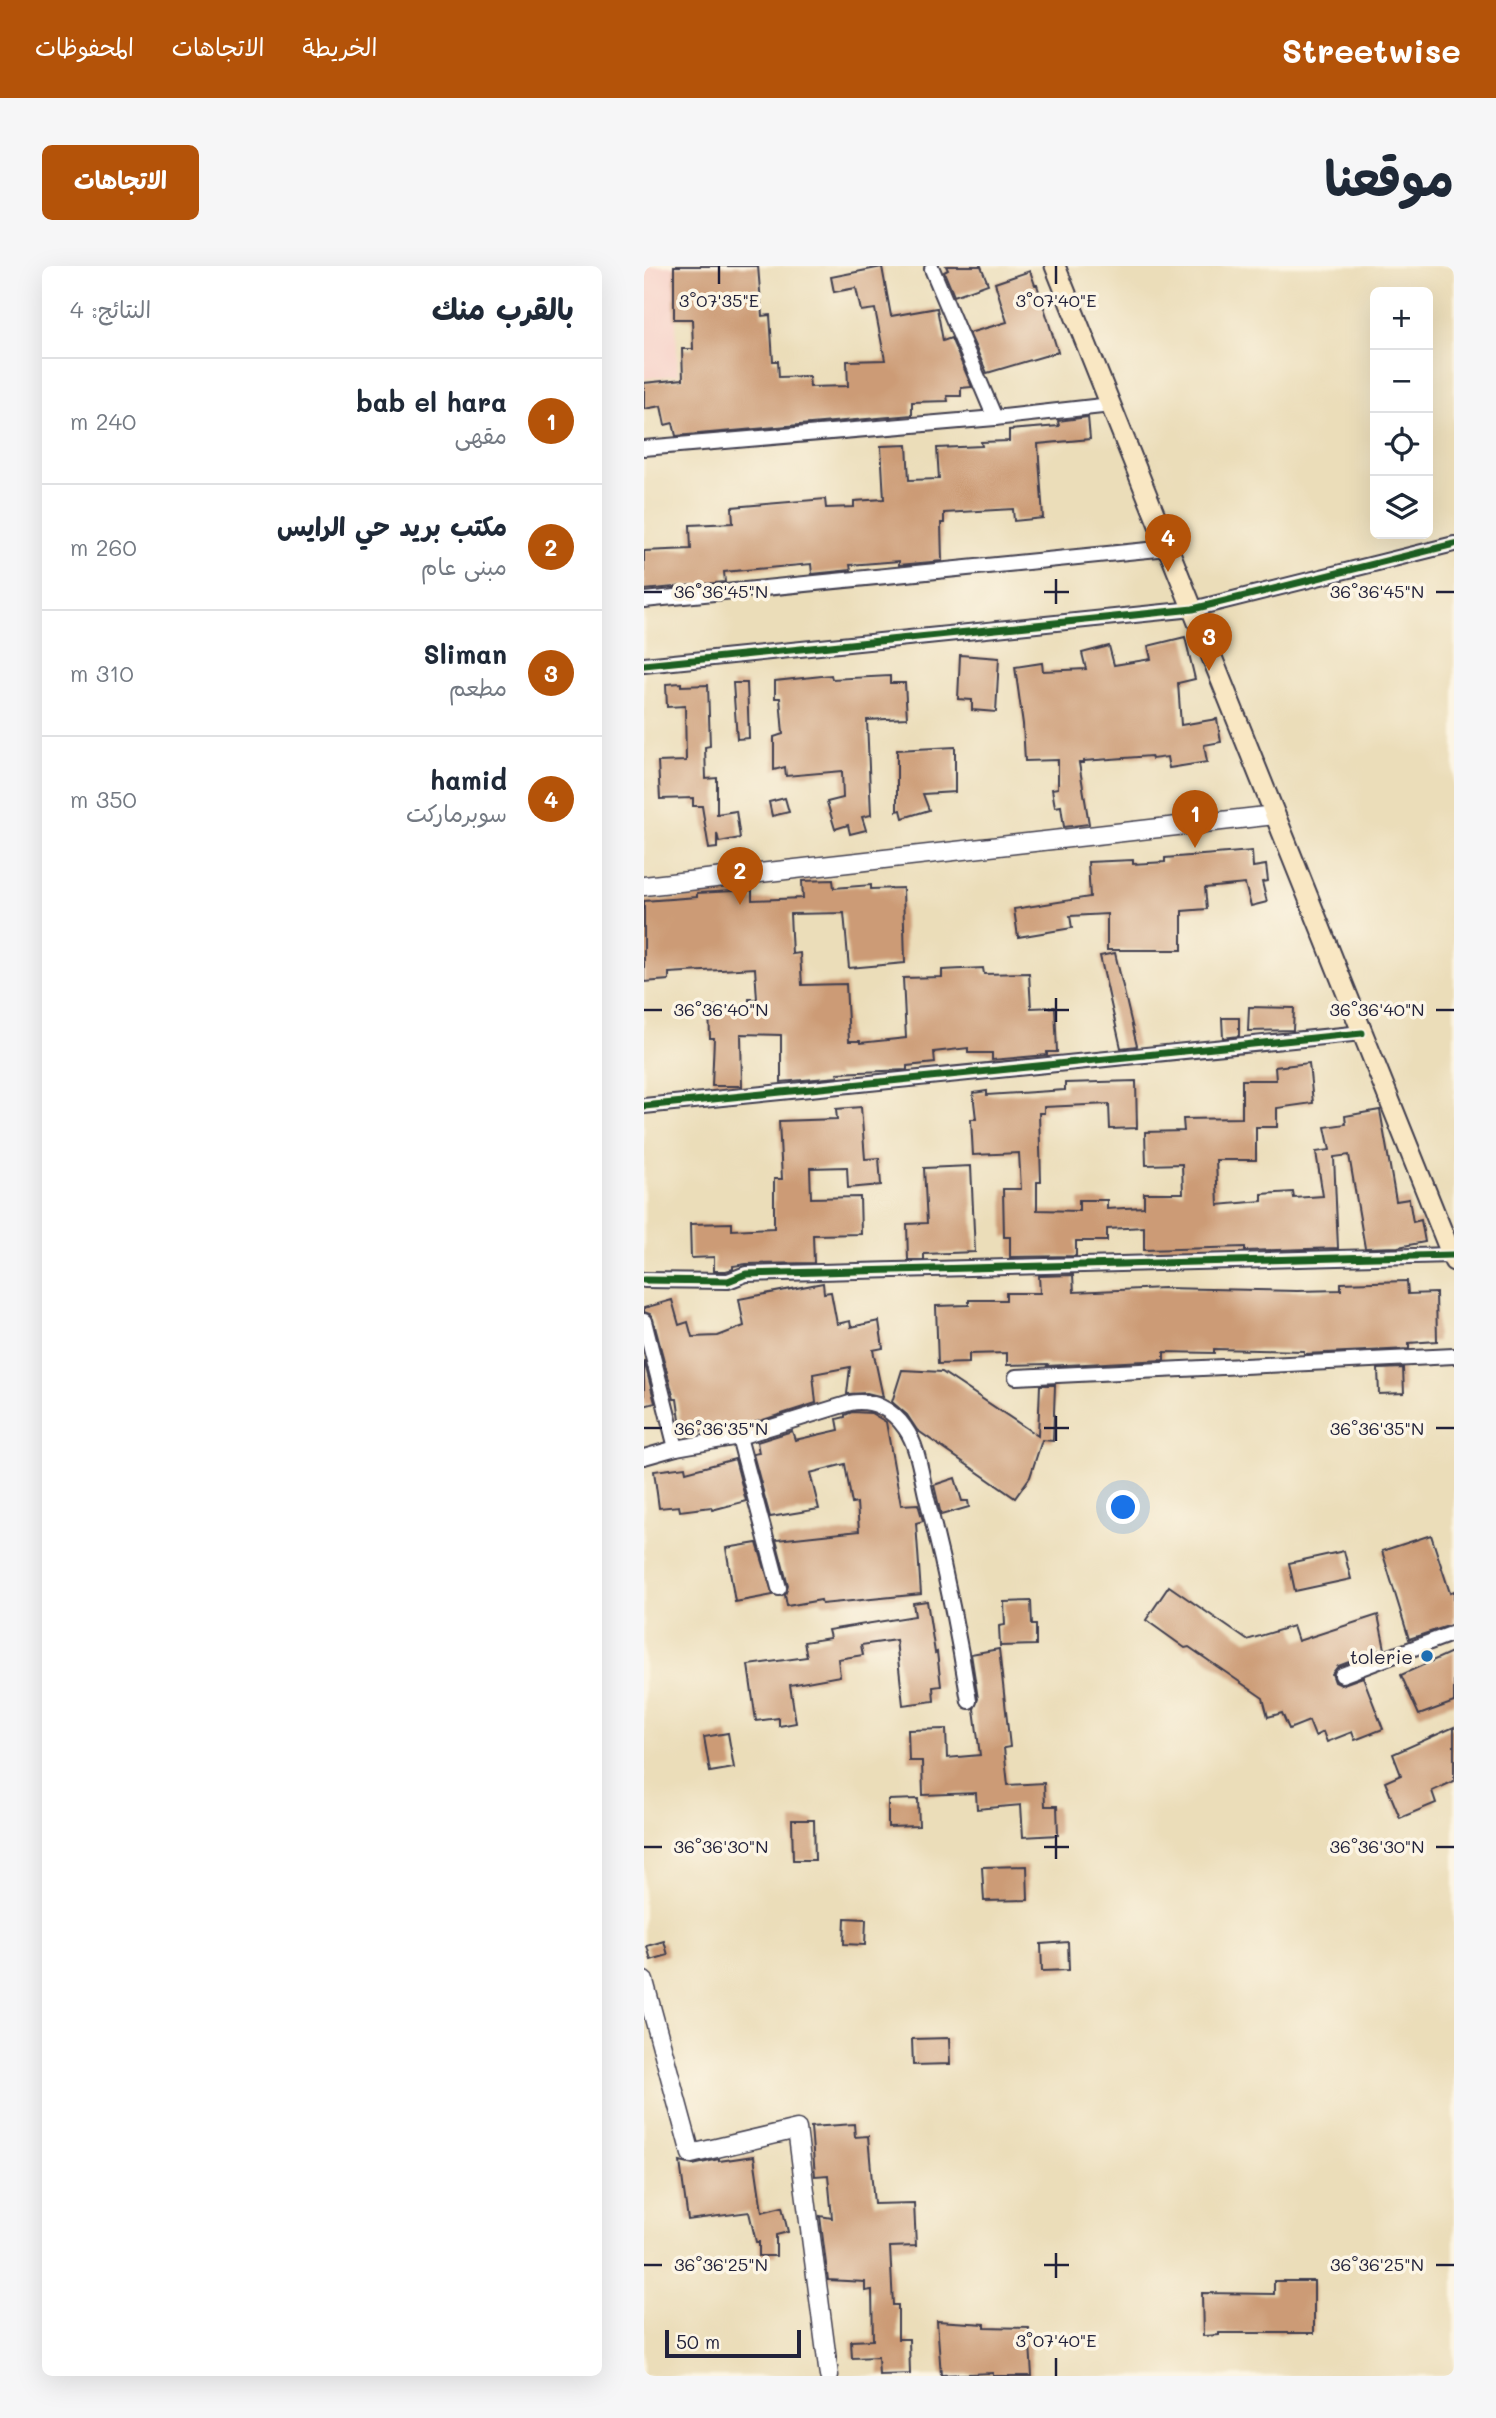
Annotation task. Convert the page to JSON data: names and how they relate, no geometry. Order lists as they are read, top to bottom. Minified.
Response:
{"places":["tolerie"],"scale_bar":"50 m","page":{"header":"Streetwise","nav":["الخريطة","الاتجاهات","المحفوظات"],"title":"موقعنا","buttons":"الاتجاهات","heading":["بالقرب منك","النتائج: 4"],"map_buttons":["+","−"],"list":[{"mark":"1","name":"bab el hara","note":"مقهى","value":"240 m"},{"mark":"2","name":"مكتب بريد حي الرايس","note":"مبنى عام","value":"260 m"},{"mark":"3","name":"Sliman","note":"مطعم","value":"310 m"},{"mark":"4","name":"hamid","note":"سوبرماركت","value":"350 m"}],"pins":["4","3","1","2"],"scale":"50 m"},"coordinates":["3°07'35\"E","3°07'40\"E","36°36'45\"N","36°36'40\"N","36°36'35\"N","36°36'30\"N","36°36'25\"N"]}
